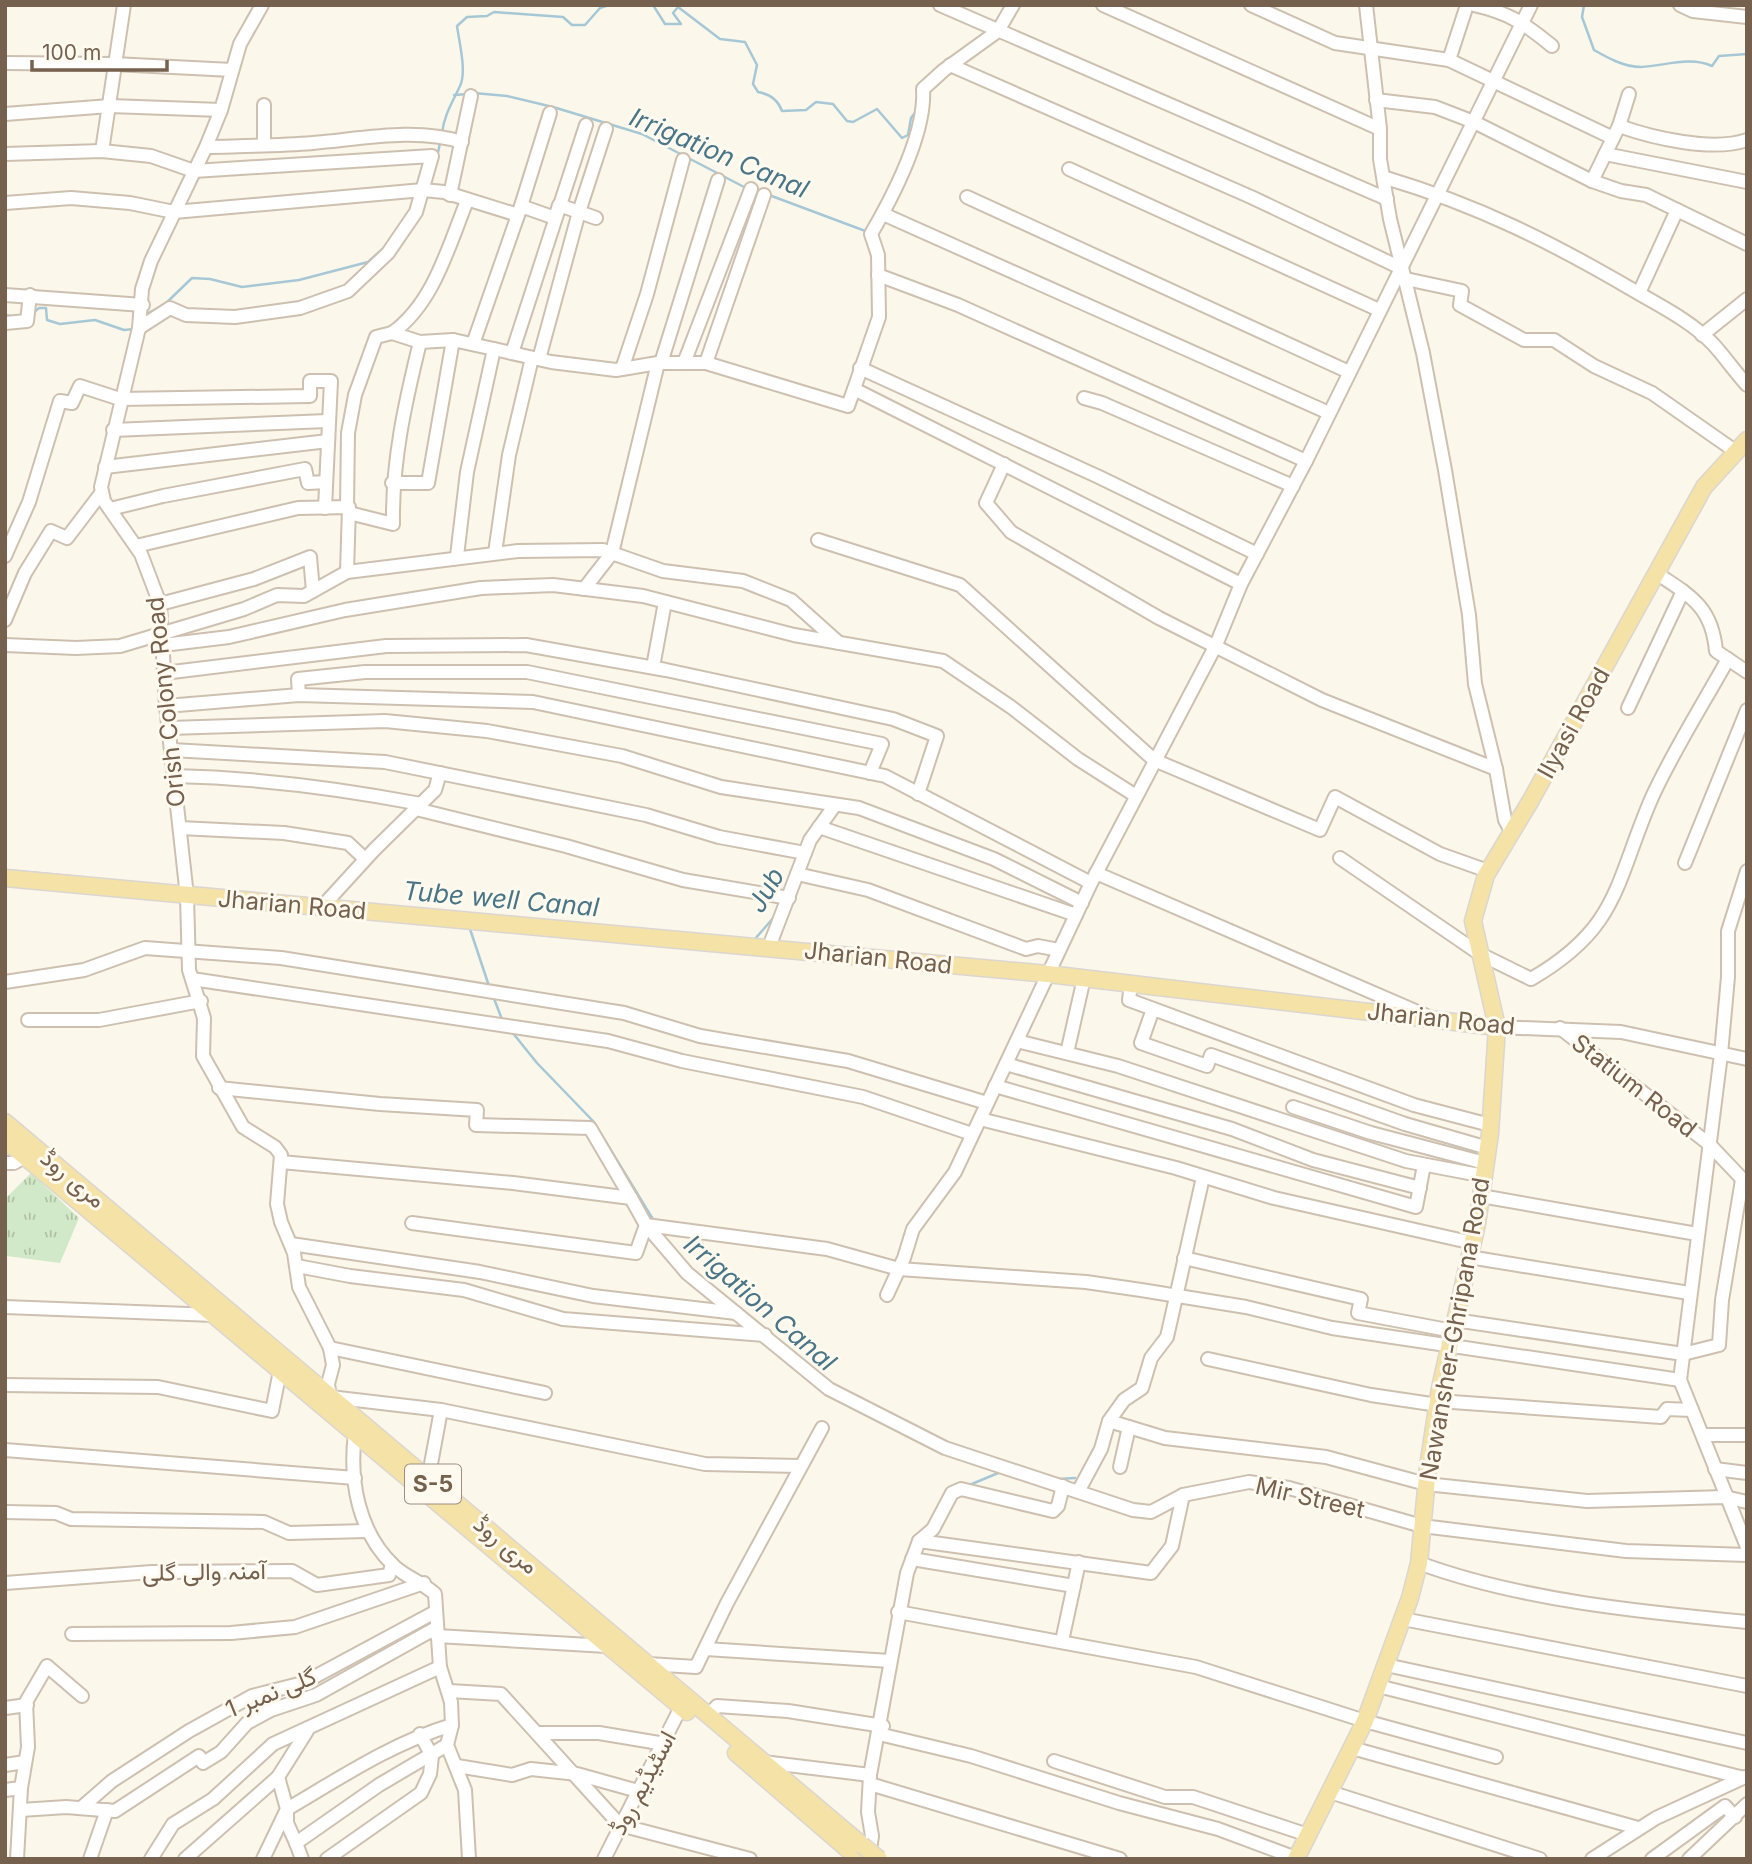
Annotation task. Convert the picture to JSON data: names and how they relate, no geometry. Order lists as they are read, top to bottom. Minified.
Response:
{"streets":{"main road":["Ilyasi Road","Jharian Road","مری روڈ","Nawansher-Ghripana Road","S-5"],"street":["Orish Colony Road","Statium Road","Mir Street","آمنہ والی گلی","گلی نمبر 1","اسٹیڈیم روڈ"]},"crossings":[["Orish Colony Road","Jharian Road"],["Orish Colony Road","Mir Street"],["Ilyasi Road","Jharian Road"],["Ilyasi Road","Nawansher-Ghripana Road"],["Jharian Road","Statium Road"],["Jharian Road","Nawansher-Ghripana Road"],["مری روڈ","اسٹیڈیم روڈ"],["Nawansher-Ghripana Road","Mir Street"]],"water":["Irrigation Canal","Jub","Tube well Canal"],"scale_bar":"100 m"}
